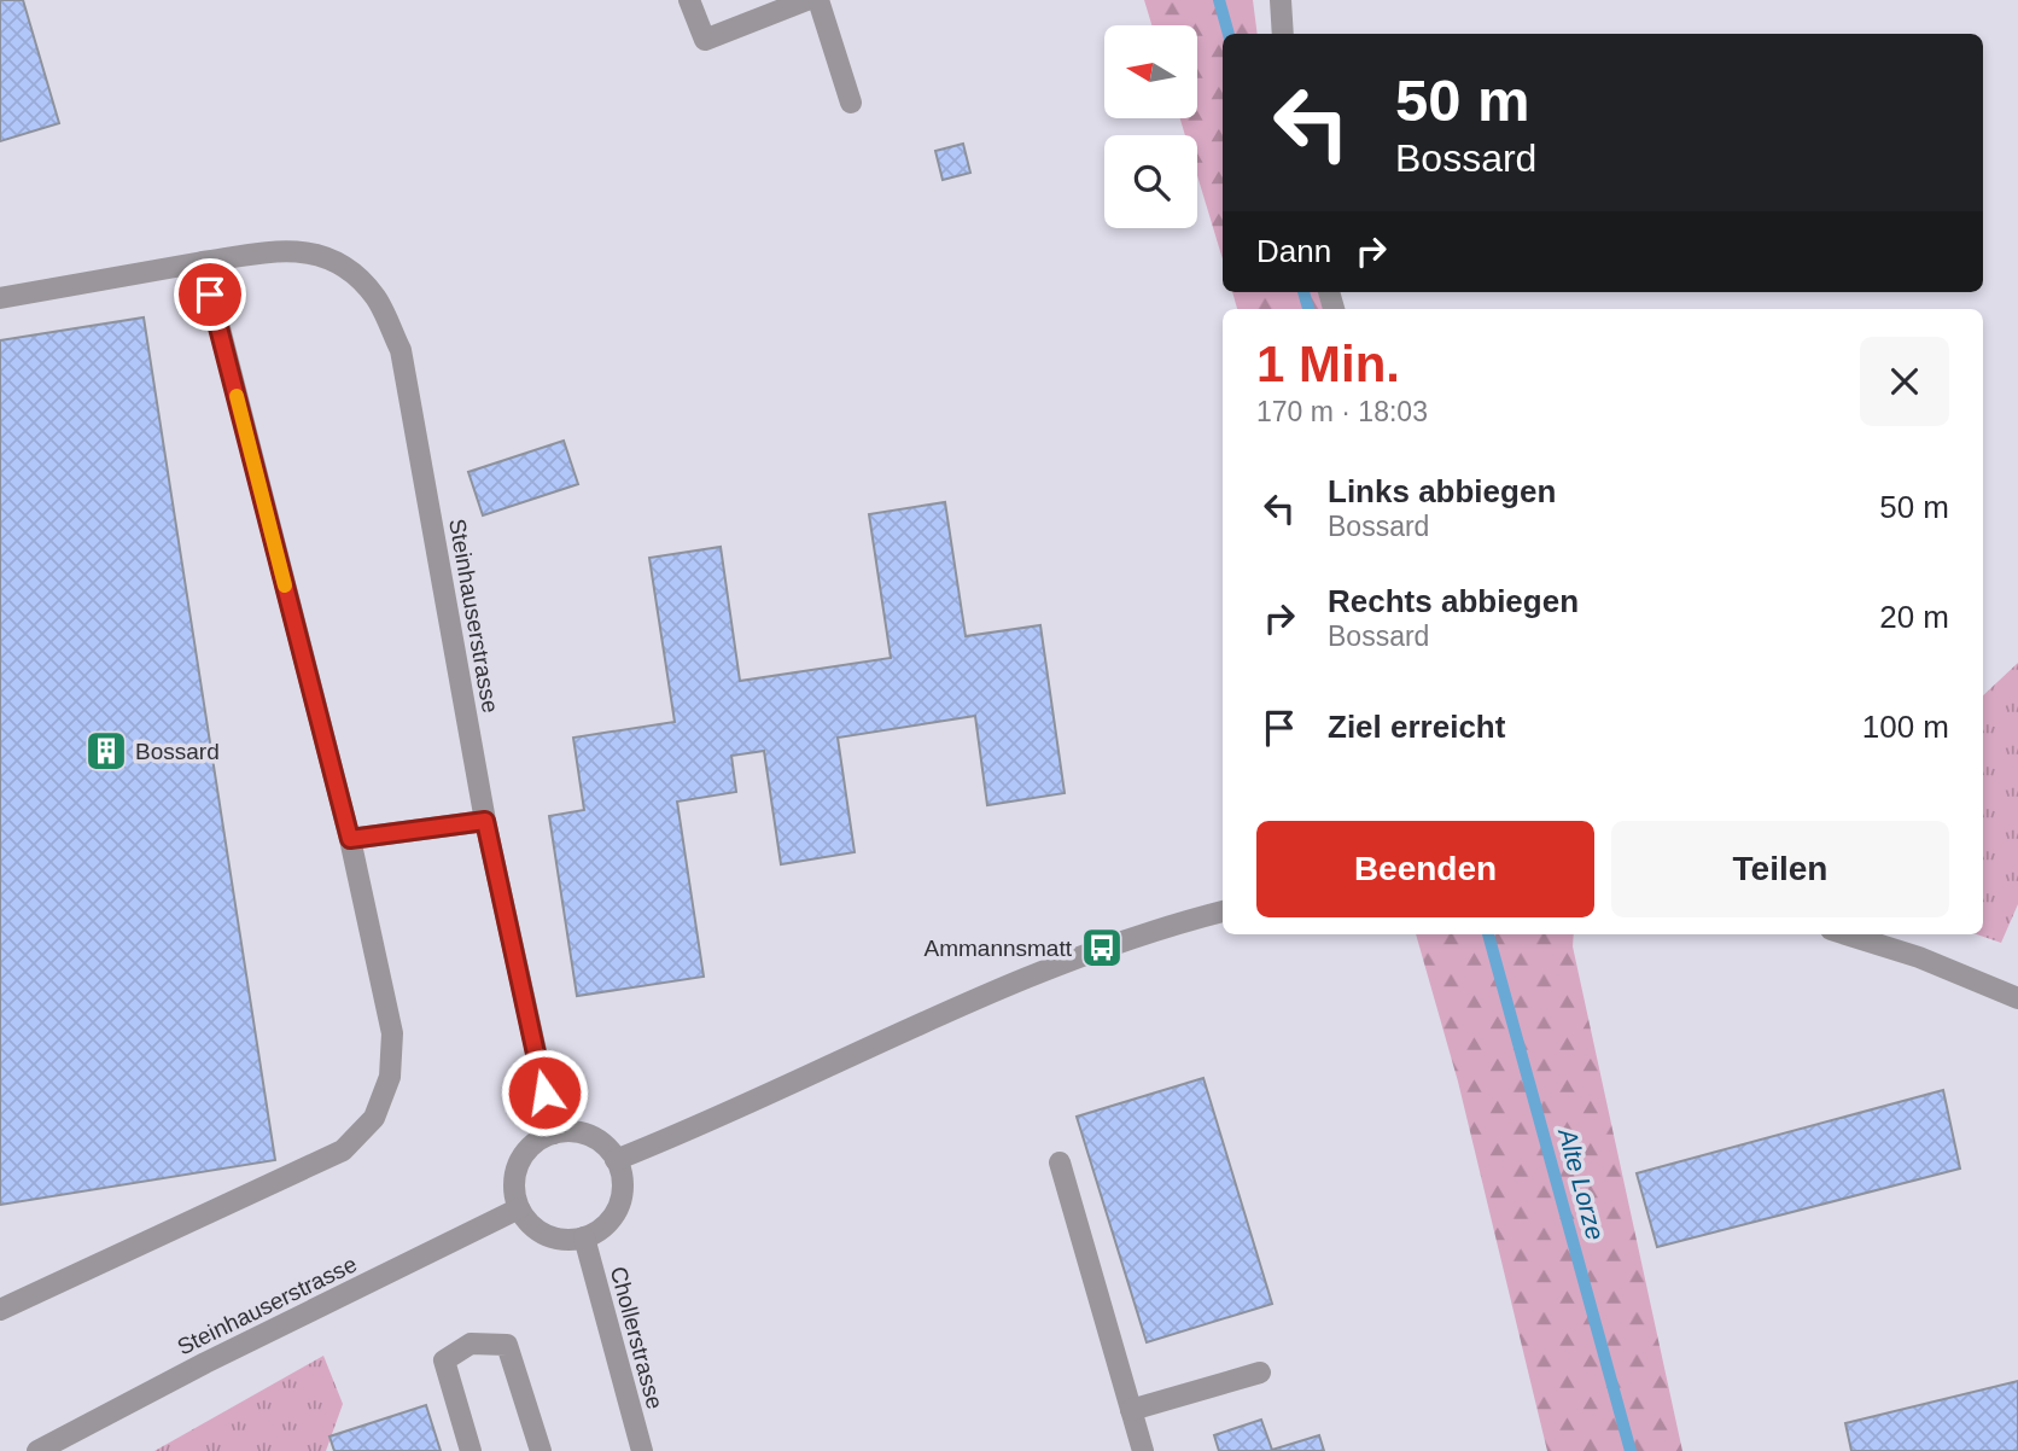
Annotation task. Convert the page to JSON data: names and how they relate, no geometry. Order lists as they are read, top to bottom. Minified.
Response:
{"streets":{"street":["Steinhauserstrasse","Chollerstrasse"]},"crossings":[["Steinhauserstrasse","Chollerstrasse"]],"water":["Alte Lorze"],"places":{"building":["Bossard"],"bus stop":["Ammannsmatt"]},"north":"left","page":{"turn":["50 m","Bossard"],"then":"Dann","heading":["1 Min.","170 m · 18:03"],"list":[{"name":"Links abbiegen","note":"Bossard","value":"50 m"},{"name":"Rechts abbiegen","note":"Bossard","value":"20 m"},{"name":"Ziel erreicht","value":"100 m"}],"buttons":["Beenden","Teilen"]}}
